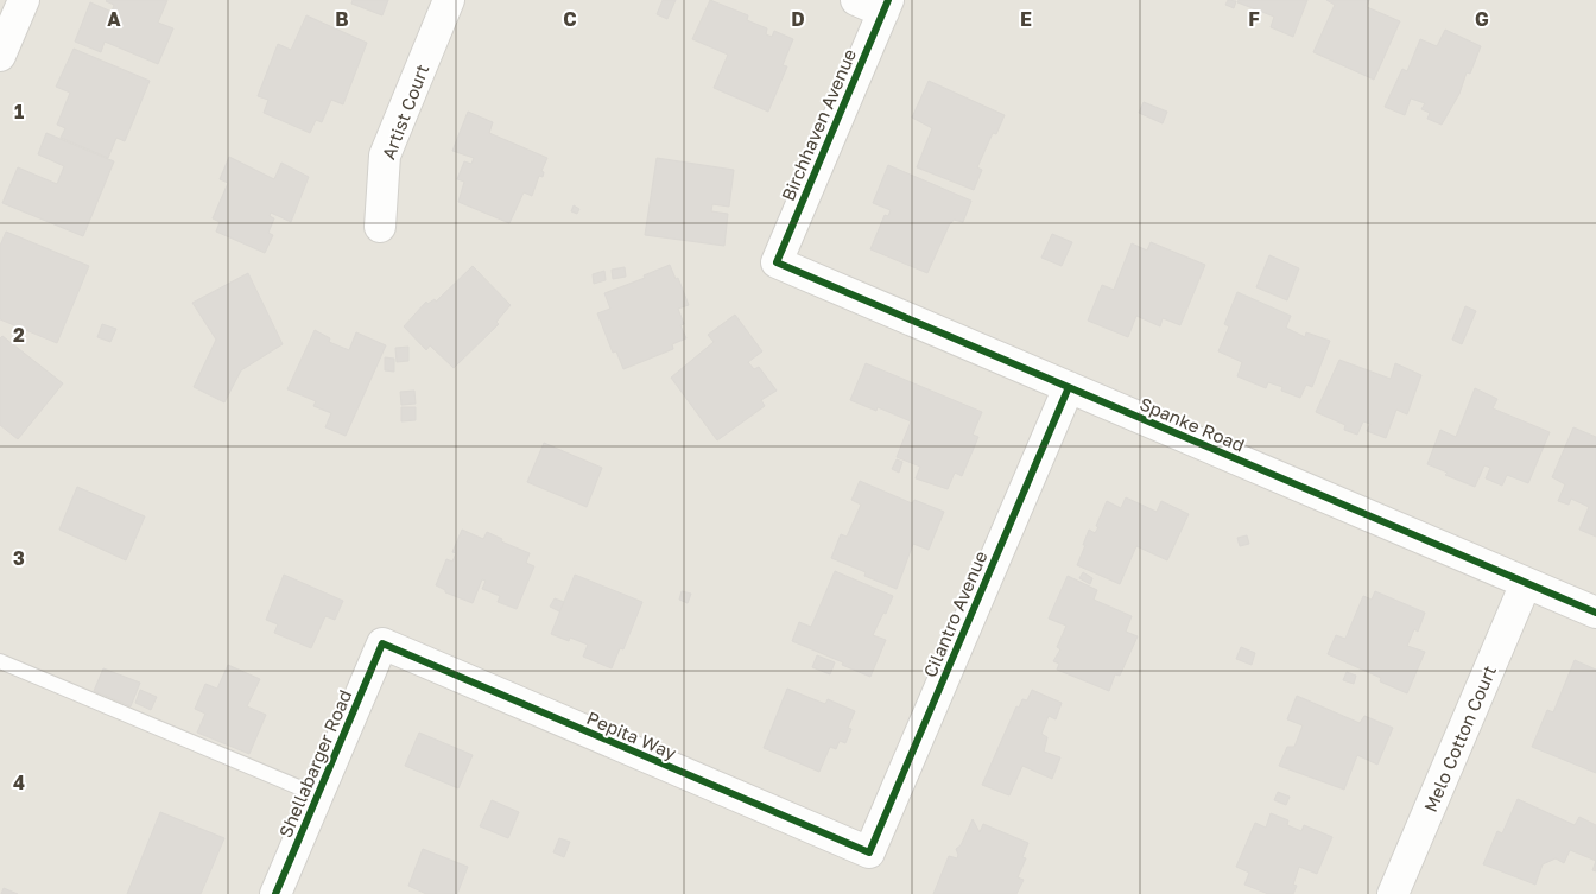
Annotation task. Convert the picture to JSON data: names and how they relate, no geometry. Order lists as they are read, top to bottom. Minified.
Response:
{"streets":{"street":["Artist Court","Birchhaven Avenue","Spanke Road","Cilantro Avenue","Pepita Way","Melo Cotton Court","Shellabarger Road"]},"crossings":[["Birchhaven Avenue","Spanke Road"],["Spanke Road","Cilantro Avenue"],["Spanke Road","Melo Cotton Court"],["Cilantro Avenue","Pepita Way"],["Pepita Way","Shellabarger Road"]],"grid":{"columns":["A","B","C","D","E","F","G"],"rows":["1","2","3","4"]}}
